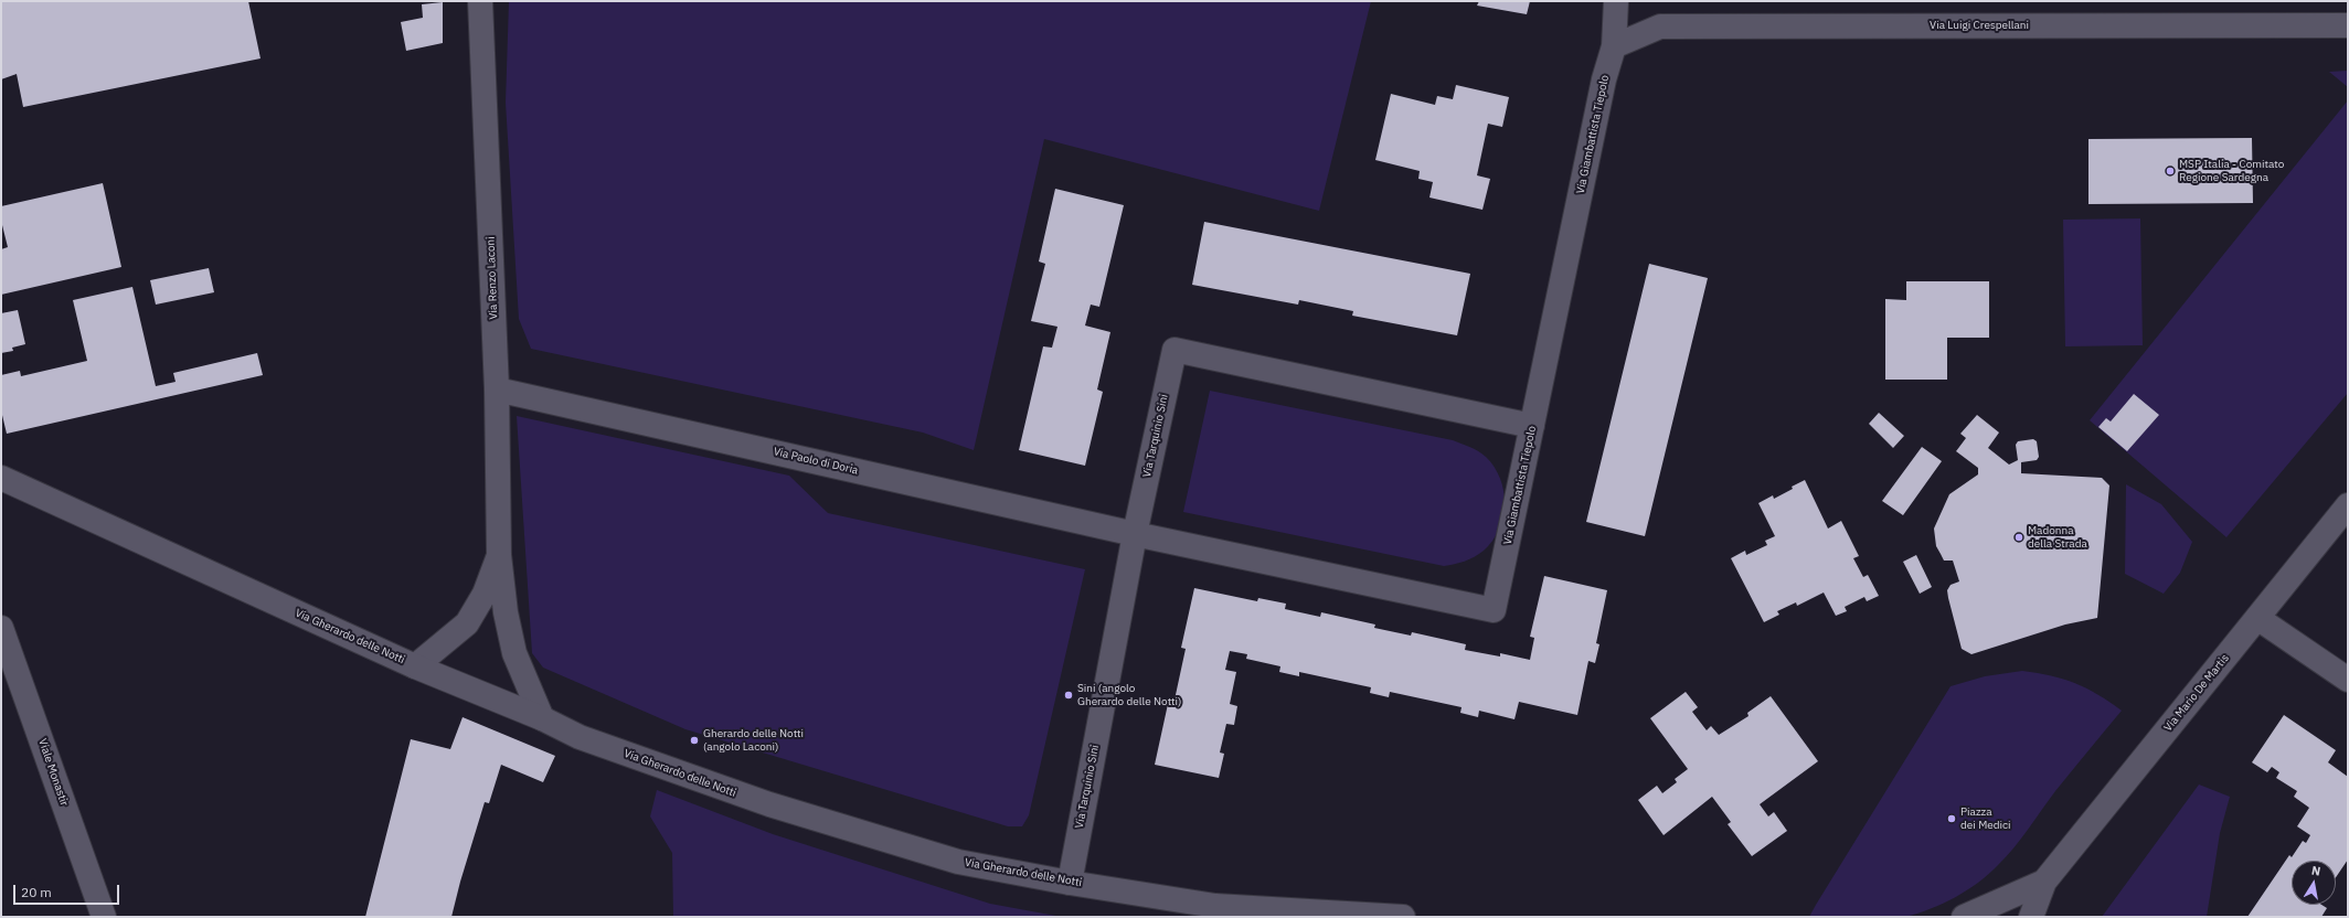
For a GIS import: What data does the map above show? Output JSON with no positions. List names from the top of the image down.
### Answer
{
  "streets": {
    "street": [
      "Via Luigi Crespellani",
      "Via Giambattista Tiepolo",
      "Via Renzo Laconi",
      "Via Tarquinio Sini",
      "Via Paolo di Doria",
      "Via Gherardo delle Notti",
      "Via Mario De Martis",
      "Viale Monastir"
    ]
  },
  "crossings": [
    ["Via Luigi Crespellani", "Via Giambattista Tiepolo"],
    ["Via Giambattista Tiepolo", "Via Tarquinio Sini"],
    ["Via Giambattista Tiepolo", "Via Paolo di Doria"],
    ["Via Renzo Laconi", "Via Paolo di Doria"],
    ["Via Renzo Laconi", "Via Gherardo delle Notti"],
    ["Via Tarquinio Sini", "Via Paolo di Doria"],
    ["Via Tarquinio Sini", "Via Gherardo delle Notti"]
  ],
  "places": [
    "MSP Italia - Comitato Regione Sardegna",
    "Madonna della Strada",
    "Sini (angolo Gherardo delle Notti)",
    "Gherardo delle Notti (angolo Laconi)",
    "Piazza dei Medici"
  ],
  "scale_bar": "20 m",
  "north": "top"
}
